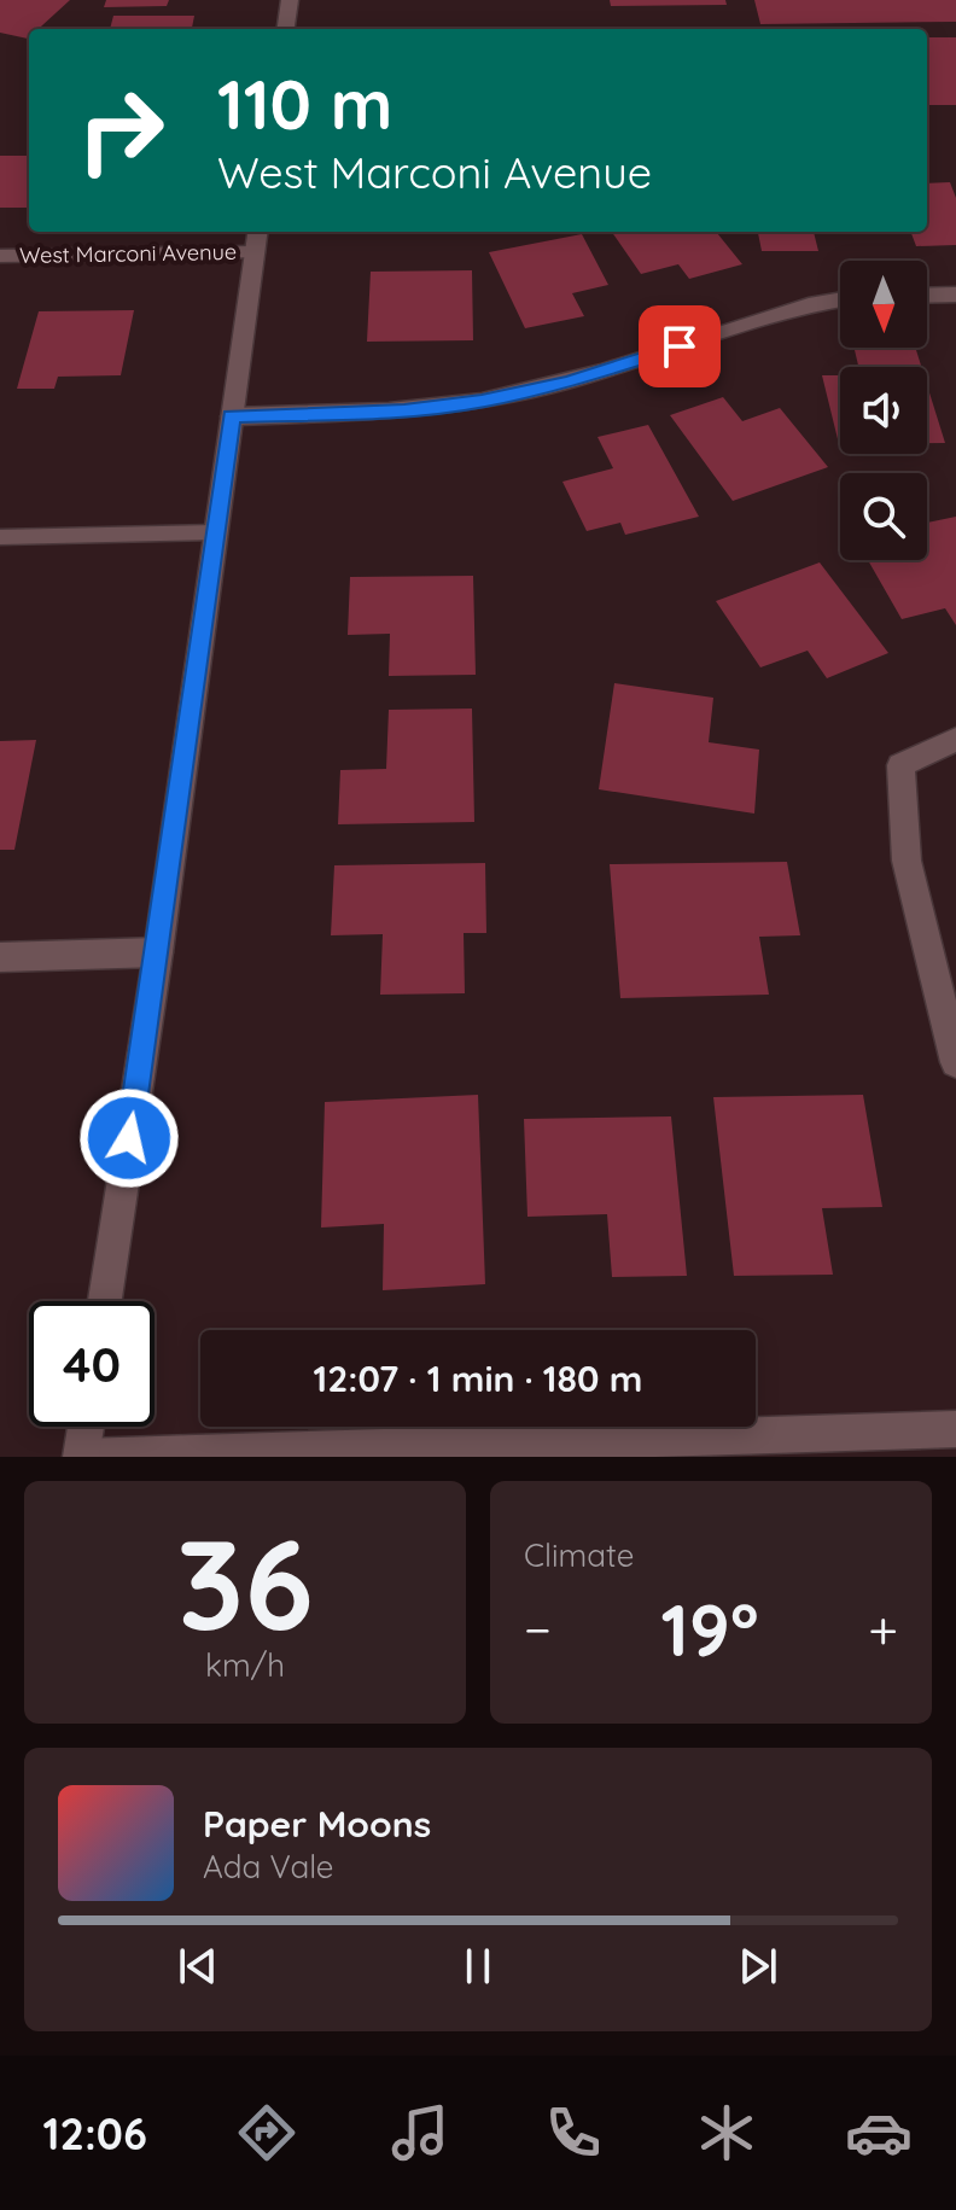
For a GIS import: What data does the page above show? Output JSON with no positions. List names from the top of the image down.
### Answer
{
  "streets": {
    "street": ["West Marconi Avenue"]
  },
  "north": "bottom",
  "page": {
    "turn": ["110 m", "West Marconi Avenue"],
    "limit": "40",
    "trip": "12:07 · 1 min · 180 m",
    "tile": [
      ["36", "km/h"],
      "Climate"
    ],
    "heat": ["−", "19°", "+"],
    "song": ["Paper Moons", "Ada Vale"],
    "tabs": "12:06"
  }
}
